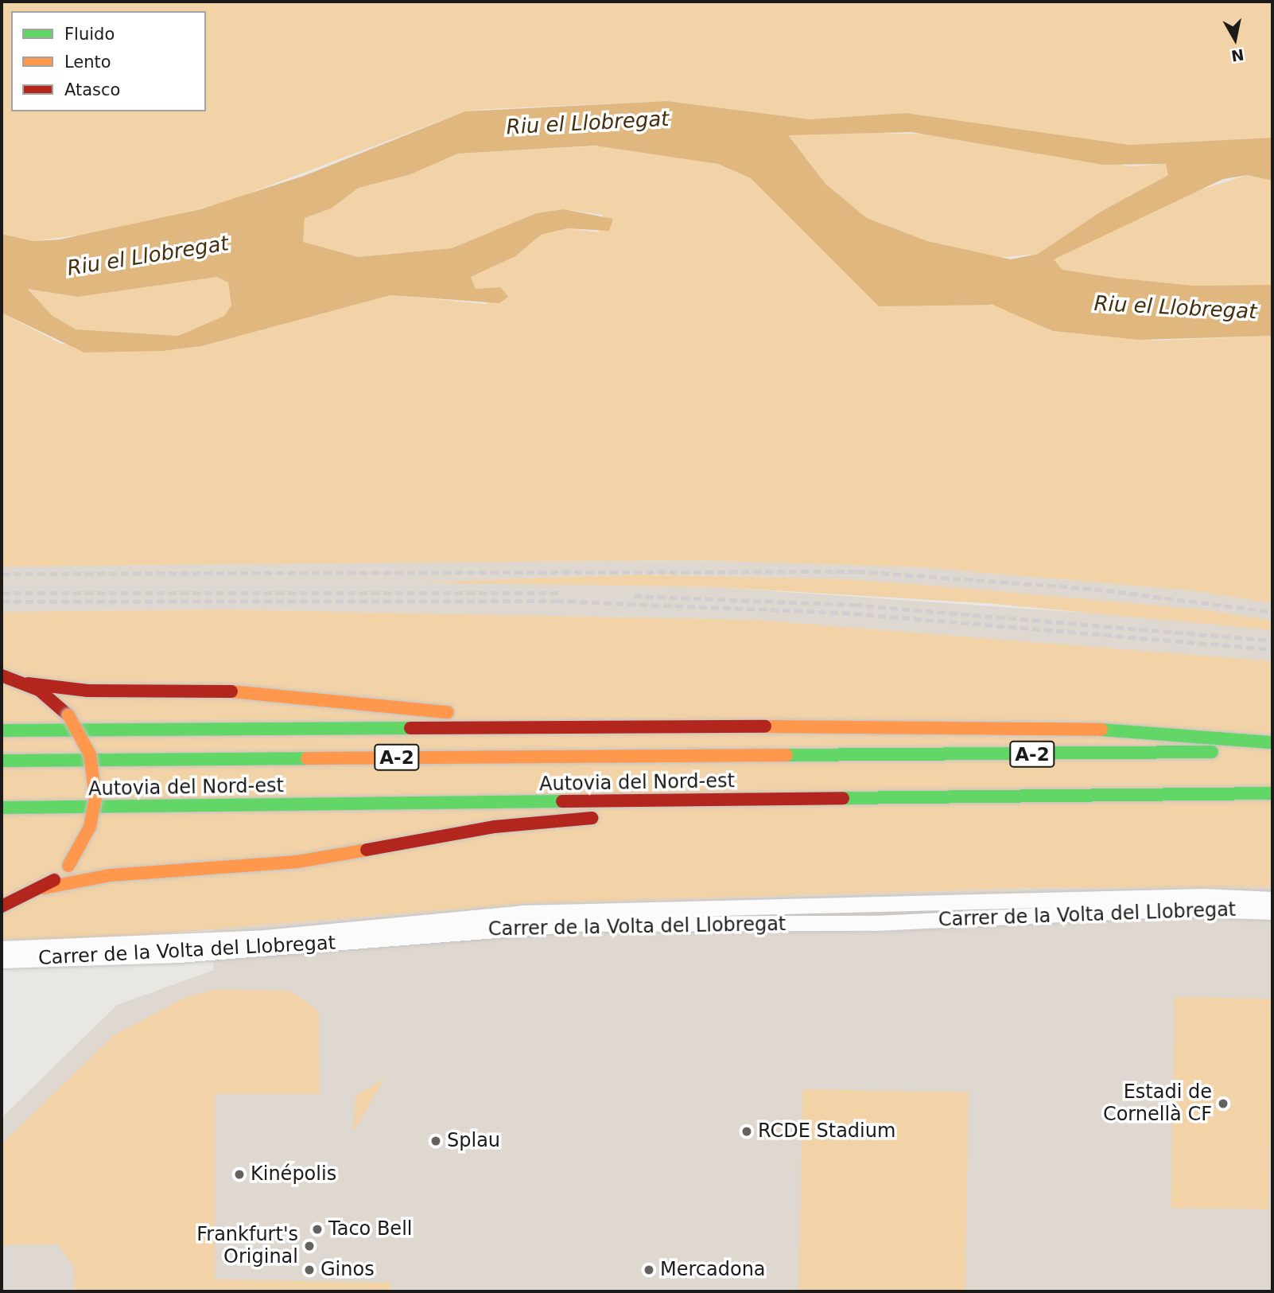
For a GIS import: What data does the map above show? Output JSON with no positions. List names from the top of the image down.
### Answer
{
  "streets": {
    "main road": ["A-2", "Autovia del Nord-est"],
    "street": ["Carrer de la Volta del Llobregat"]
  },
  "water": ["Riu el Llobregat"],
  "places": [
    "Estadi de Cornellà CF",
    "RCDE Stadium",
    "Splau",
    "Kinépolis",
    "Taco Bell",
    "Frankfurt's Original",
    "Ginos",
    "Mercadona"
  ],
  "legend": ["Fluido", "Lento", "Atasco"],
  "north": "bottom"
}
